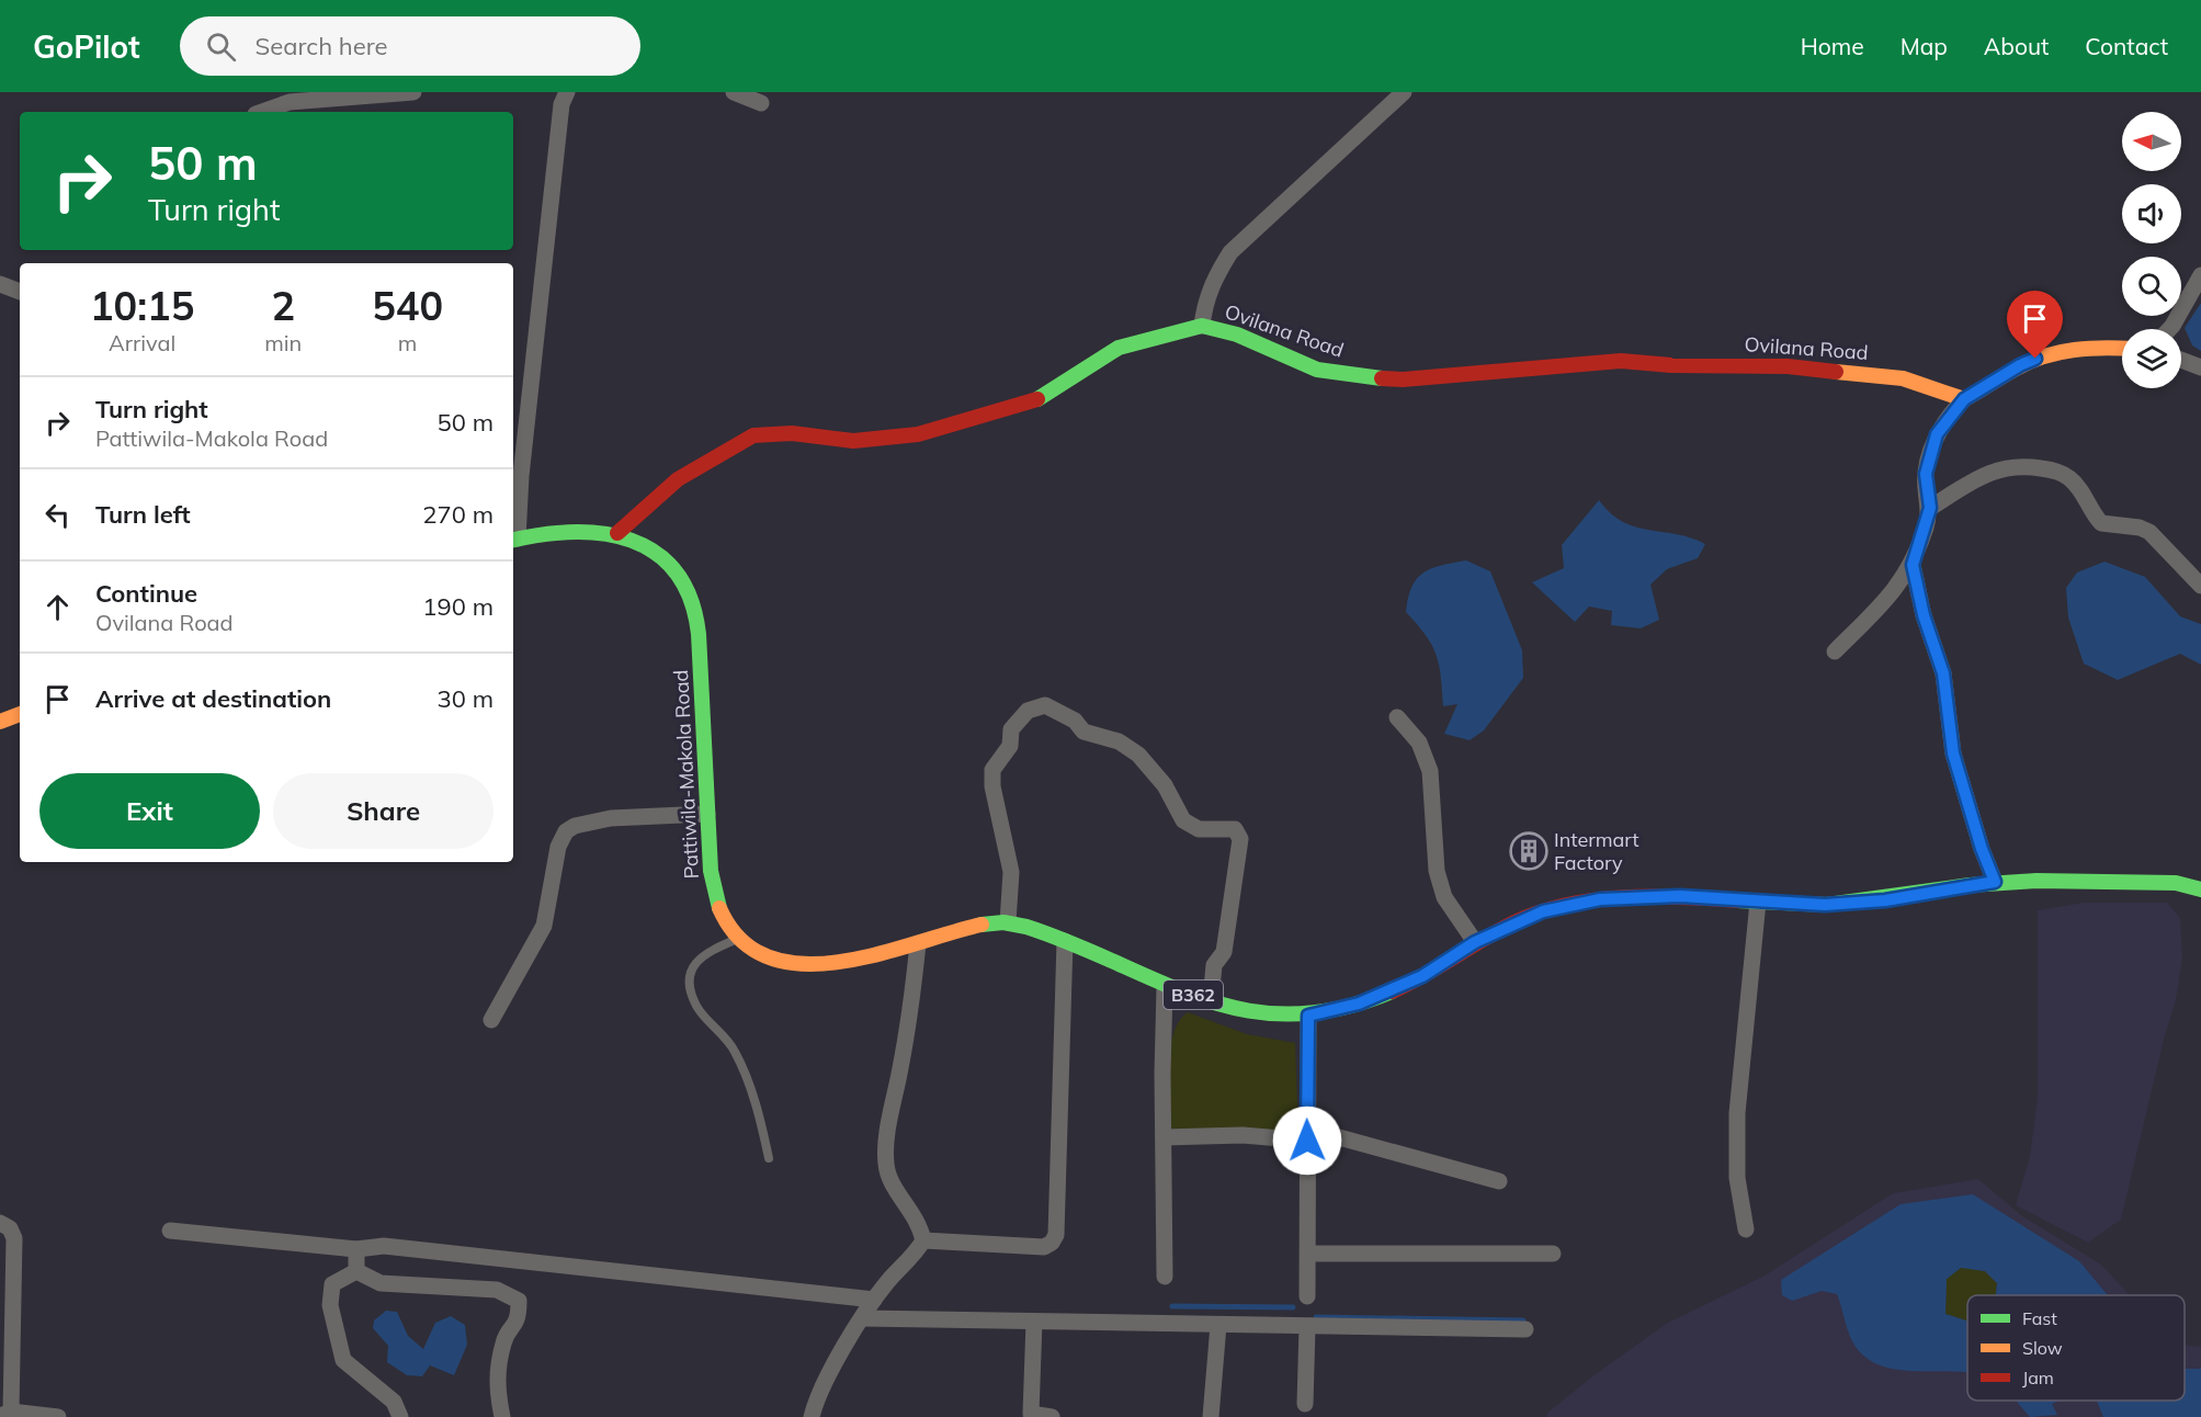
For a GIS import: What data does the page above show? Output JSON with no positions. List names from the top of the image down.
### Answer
{
  "streets": {
    "main road": ["Ovilana Road", "Pattiwila-Makola Road", "B362"]
  },
  "crossings": [
    ["Ovilana Road", "Pattiwila-Makola Road"]
  ],
  "places": {
    "building": ["Intermart Factory"]
  },
  "legend": ["Fast", "Slow", "Jam"],
  "north": "left",
  "page": {
    "header": "GoPilot",
    "search": "Search here",
    "nav": [
      "Home",
      "Map",
      "About",
      "Contact"
    ],
    "turn": ["50 m", "Turn right"],
    "eta": [
      "10:15",
      "Arrival",
      "2",
      "min",
      "540",
      "m"
    ],
    "list": [
      {
        "name": "Turn right",
        "note": "Pattiwila-Makola Road",
        "value": "50 m"
      },
      {
        "name": "Turn left",
        "value": "270 m"
      },
      {
        "name": "Continue",
        "note": "Ovilana Road",
        "value": "190 m"
      },
      {
        "name": "Arrive at destination",
        "value": "30 m"
      }
    ],
    "buttons": ["Exit", "Share"]
  }
}
